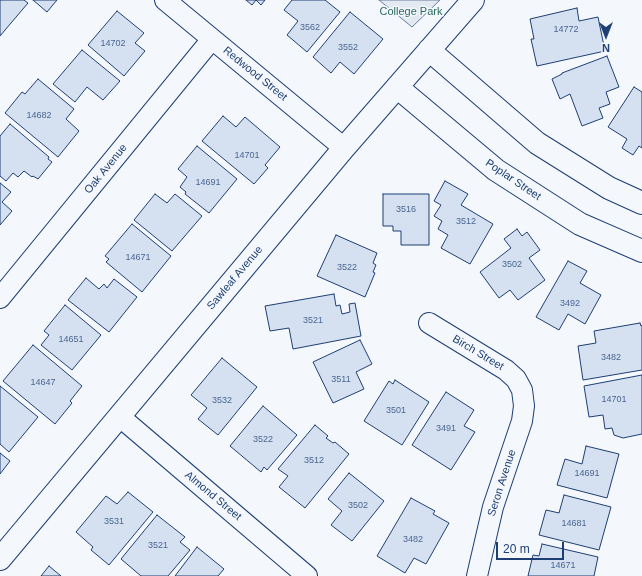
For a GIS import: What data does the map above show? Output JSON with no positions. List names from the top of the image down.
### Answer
{
  "streets": {
    "street": [
      "Redwood Street",
      "Oak Avenue",
      "Poplar Street",
      "Sawleaf Avenue",
      "Birch Street",
      "Seron Avenue",
      "Almond Street"
    ]
  },
  "crossings": [
    ["Redwood Street", "Oak Avenue"],
    ["Redwood Street", "Sawleaf Avenue"],
    ["Poplar Street", "Sawleaf Avenue"],
    ["Sawleaf Avenue", "Almond Street"],
    ["Birch Street", "Seron Avenue"]
  ],
  "parks": ["College Park"],
  "house_numbers": [
    "3562",
    "14772",
    "14702",
    "3552",
    "14682",
    "14701",
    "14691",
    "3516",
    "3512",
    "14671",
    "3502",
    "3522",
    "3492",
    "3521",
    "14651",
    "3482",
    "3511",
    "14647",
    "14701",
    "3532",
    "3501",
    "3491",
    "3522",
    "3512",
    "14691",
    "3502",
    "3531",
    "14681",
    "3482",
    "3521",
    "14671"
  ],
  "scale_bar": "20 m",
  "north": "bottom"
}
